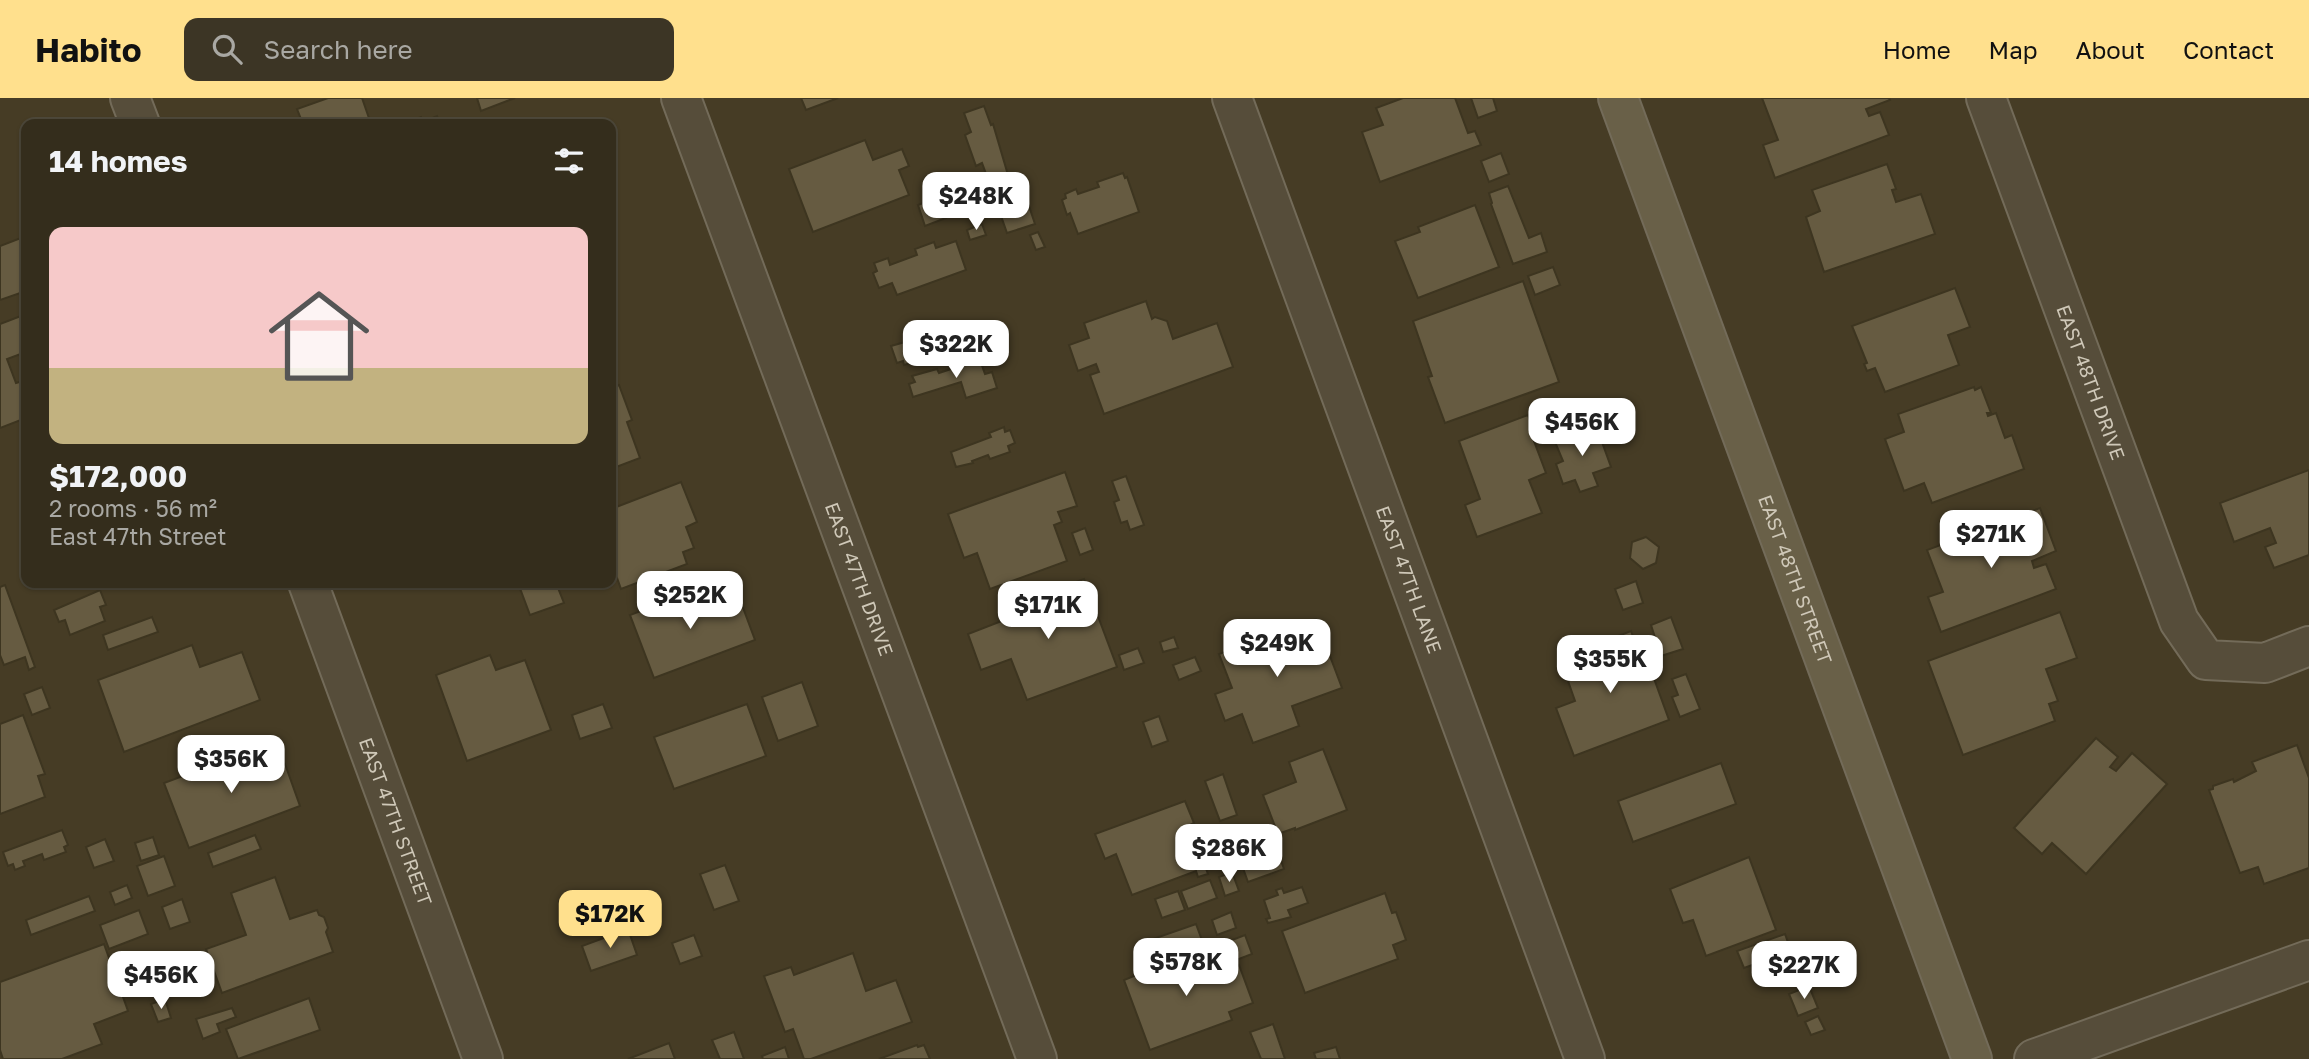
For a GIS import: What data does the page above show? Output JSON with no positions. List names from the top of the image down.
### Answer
{
  "streets": {
    "street": [
      "EAST 48TH DRIVE",
      "EAST 47TH DRIVE",
      "EAST 47TH LANE",
      "EAST 48TH STREET",
      "EAST 47TH STREET"
    ]
  },
  "page": {
    "header": "Habito",
    "search": "Search here",
    "nav": [
      "Home",
      "Map",
      "About",
      "Contact"
    ],
    "heading": "14 homes",
    "price": [
      "$248K",
      "$322K",
      "$456K",
      "$271K",
      "$252K",
      "$171K",
      "$249K",
      "$355K",
      "$356K",
      "$286K",
      "$172K",
      "$578K",
      "$227K",
      "$456K"
    ],
    "list": [
      {
        "name": "$172,000",
        "note": "2 rooms · 56 m² · East 47th Street"
      }
    ]
  }
}
